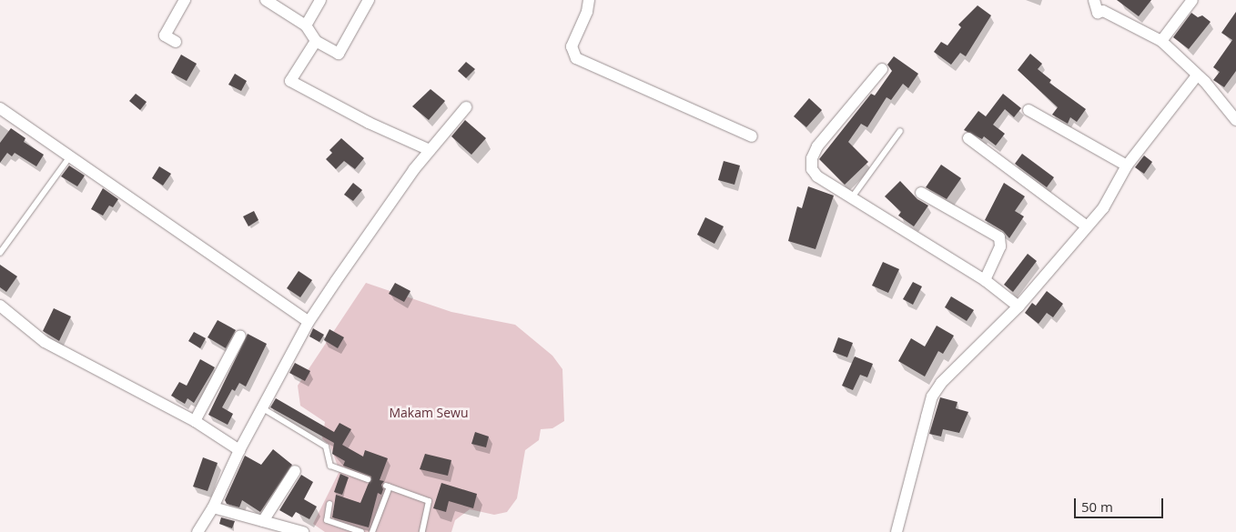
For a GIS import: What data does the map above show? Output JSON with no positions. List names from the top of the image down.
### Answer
{
  "parks": ["Makam Sewu"],
  "scale_bar": "50 m"
}
